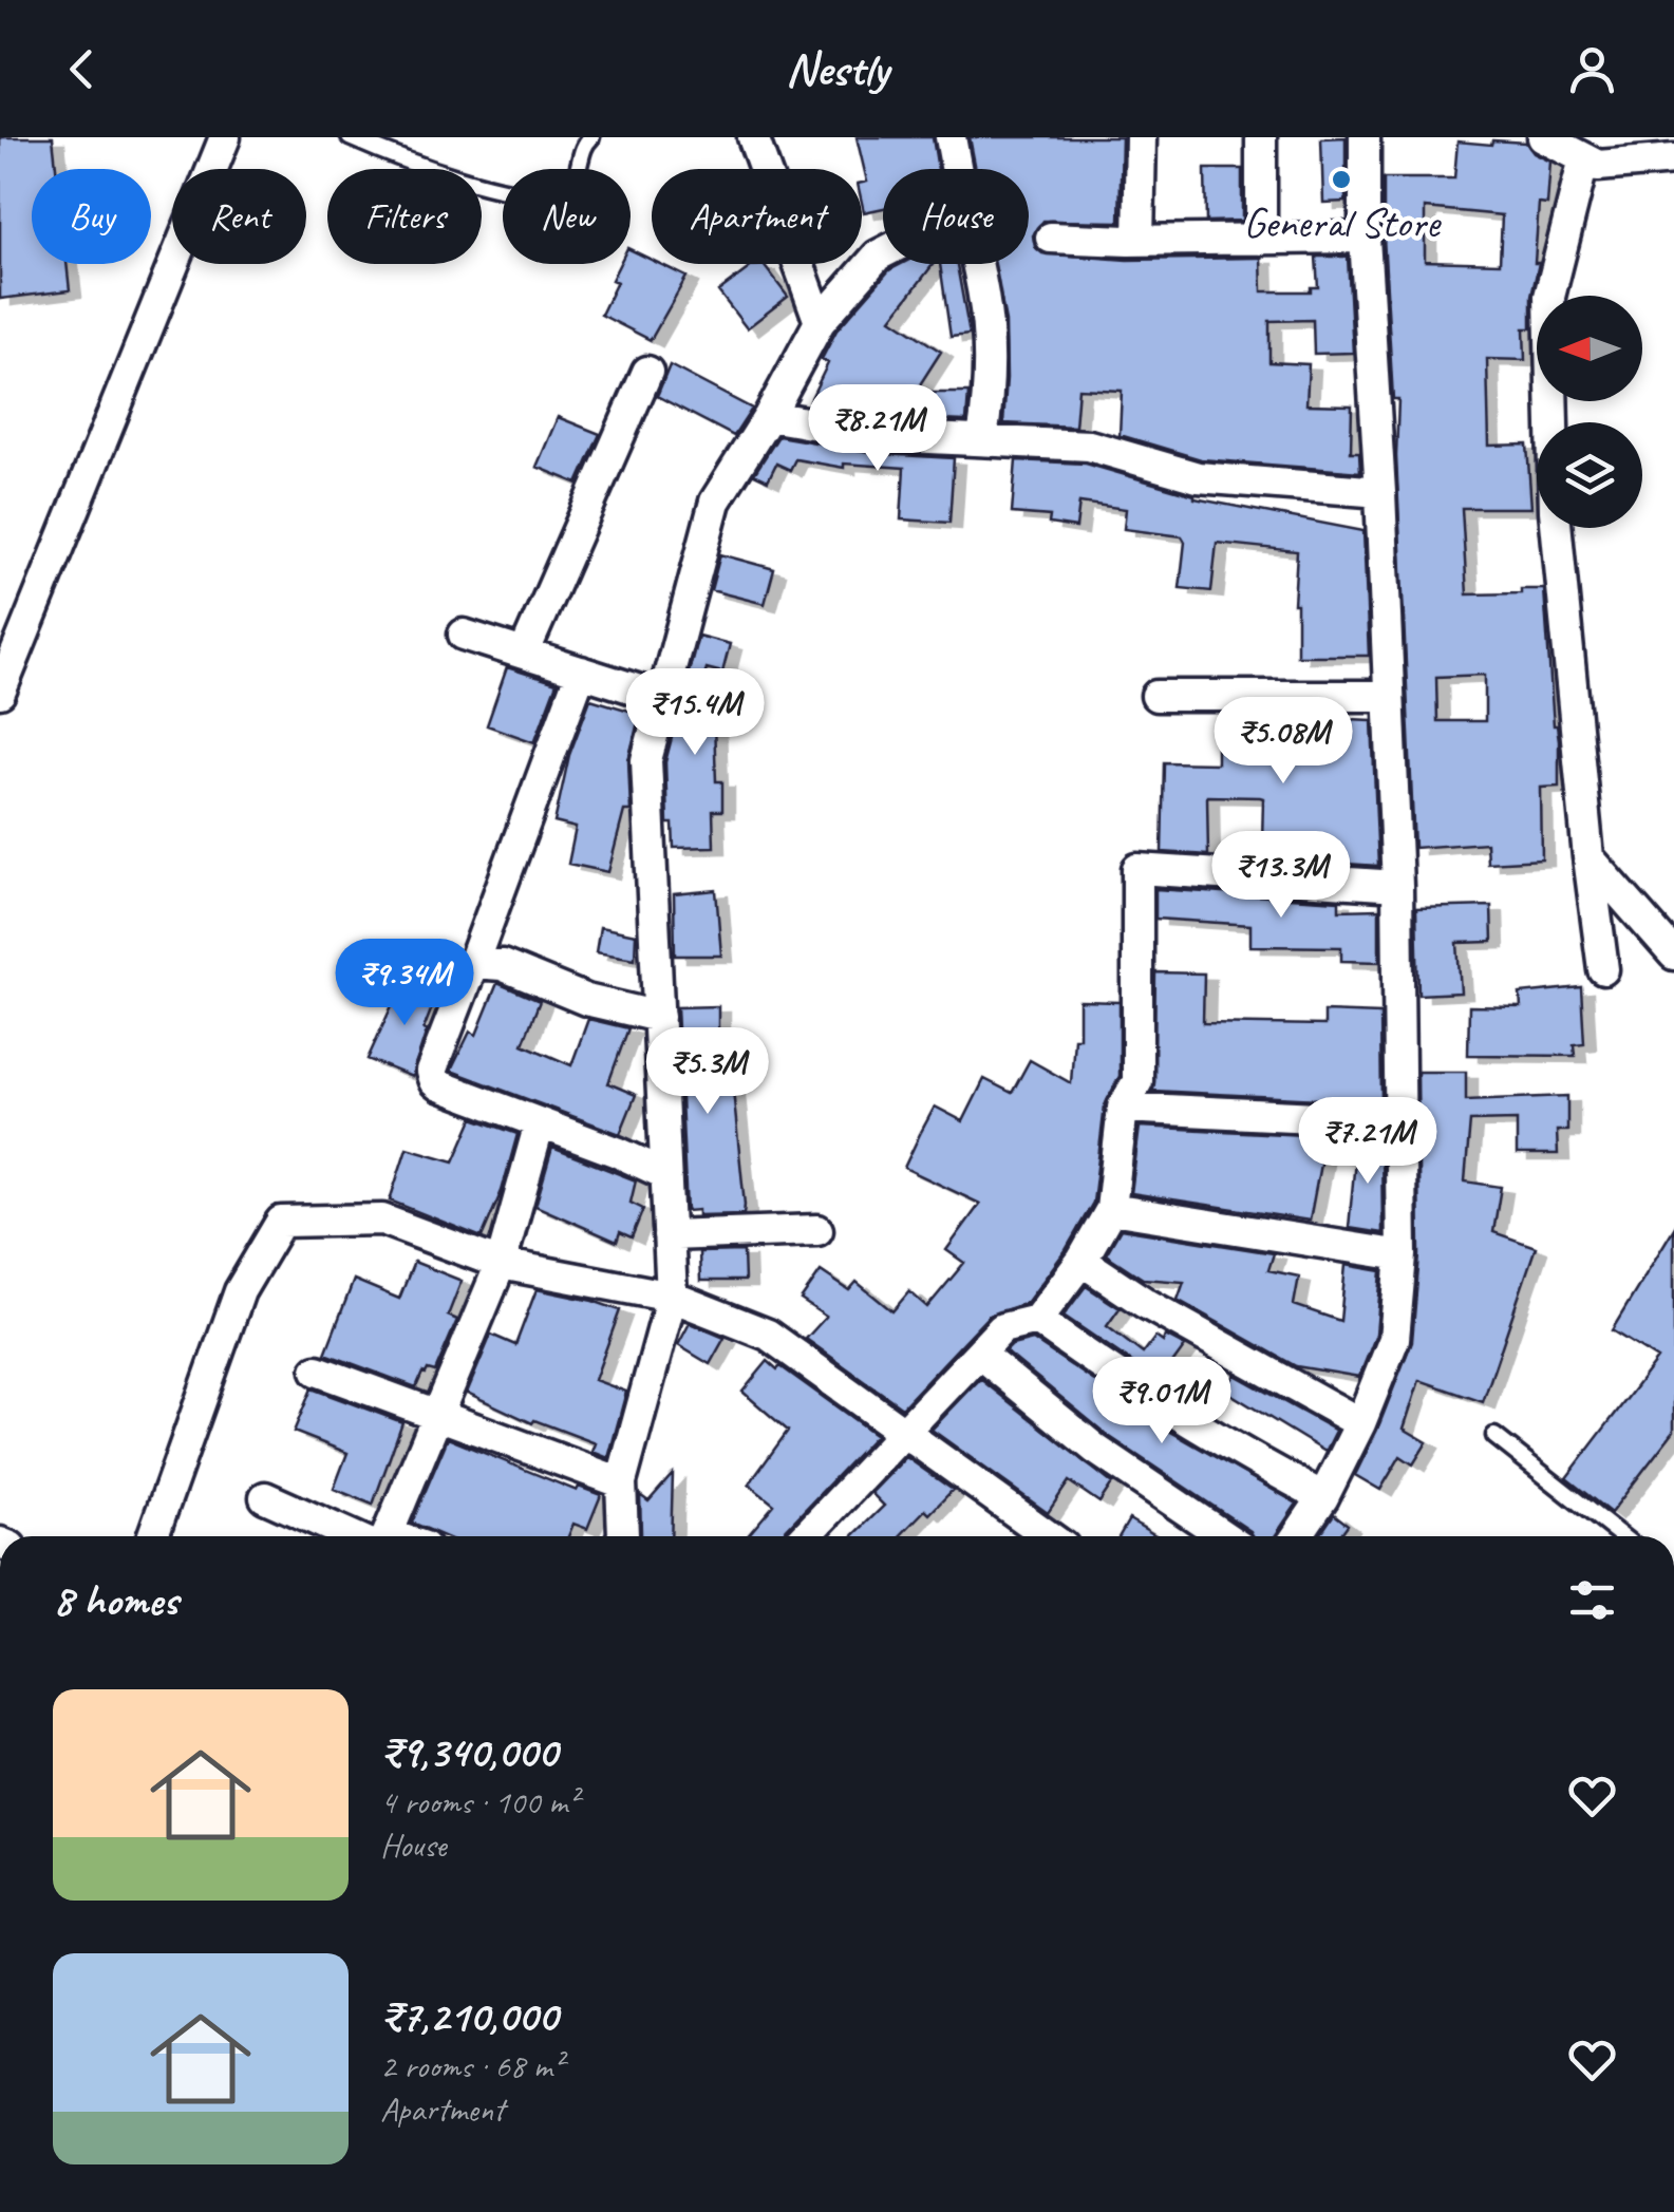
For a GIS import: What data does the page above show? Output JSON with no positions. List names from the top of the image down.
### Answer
{
  "places": ["General Store"],
  "north": "left",
  "page": {
    "header": "Nestly",
    "chip": [
      "Buy",
      "Rent",
      "Filters",
      "New",
      "Apartment",
      "House"
    ],
    "price": [
      "₹8.21M",
      "₹15.4M",
      "₹5.08M",
      "₹13.3M",
      "₹9.34M",
      "₹5.3M",
      "₹7.21M",
      "₹9.01M"
    ],
    "heading": "8 homes",
    "list": [
      {
        "name": "₹9,340,000",
        "note": "4 rooms · 100 m² · House"
      },
      {
        "name": "₹7,210,000",
        "note": "2 rooms · 68 m² · Apartment"
      }
    ]
  }
}
